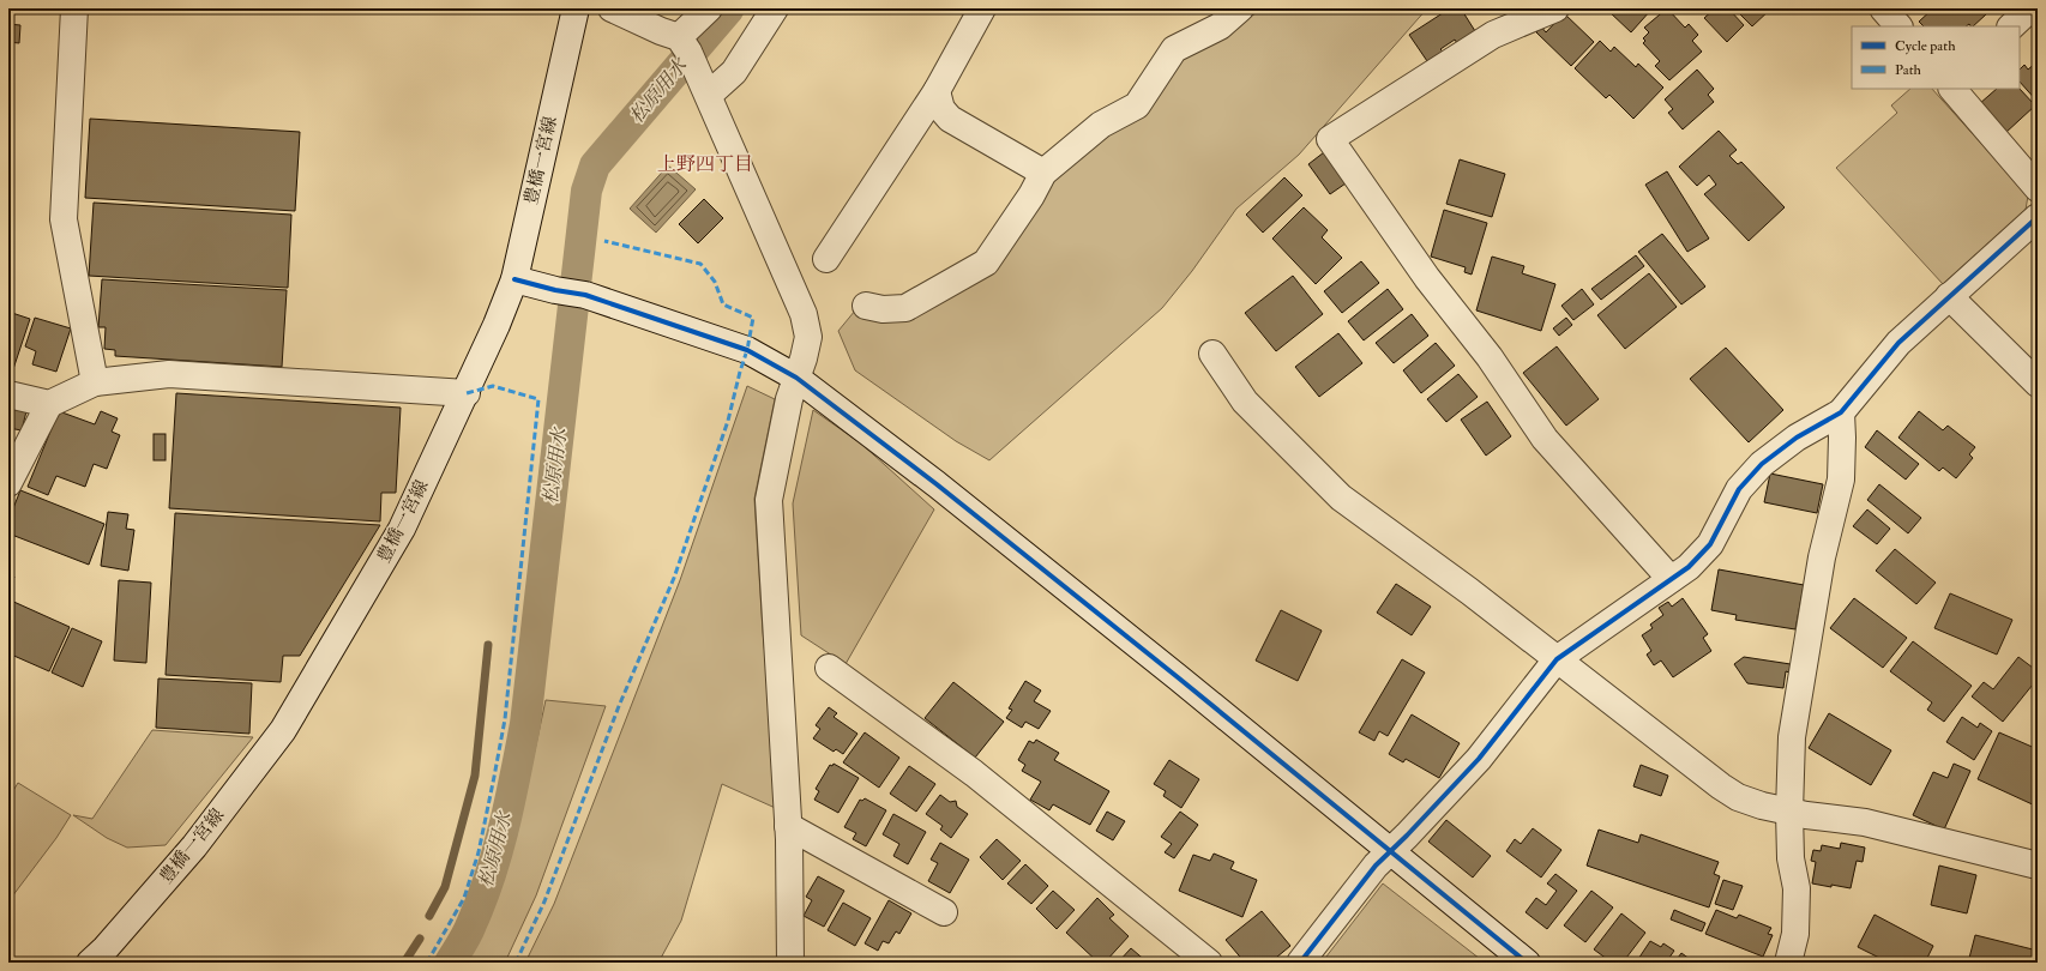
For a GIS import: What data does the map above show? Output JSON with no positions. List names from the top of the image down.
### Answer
{
  "streets": {
    "street": ["豊橋一宮線"]
  },
  "districts": ["上野四丁目"],
  "water": ["松原用水"],
  "legend": ["Cycle path", "Path"]
}
